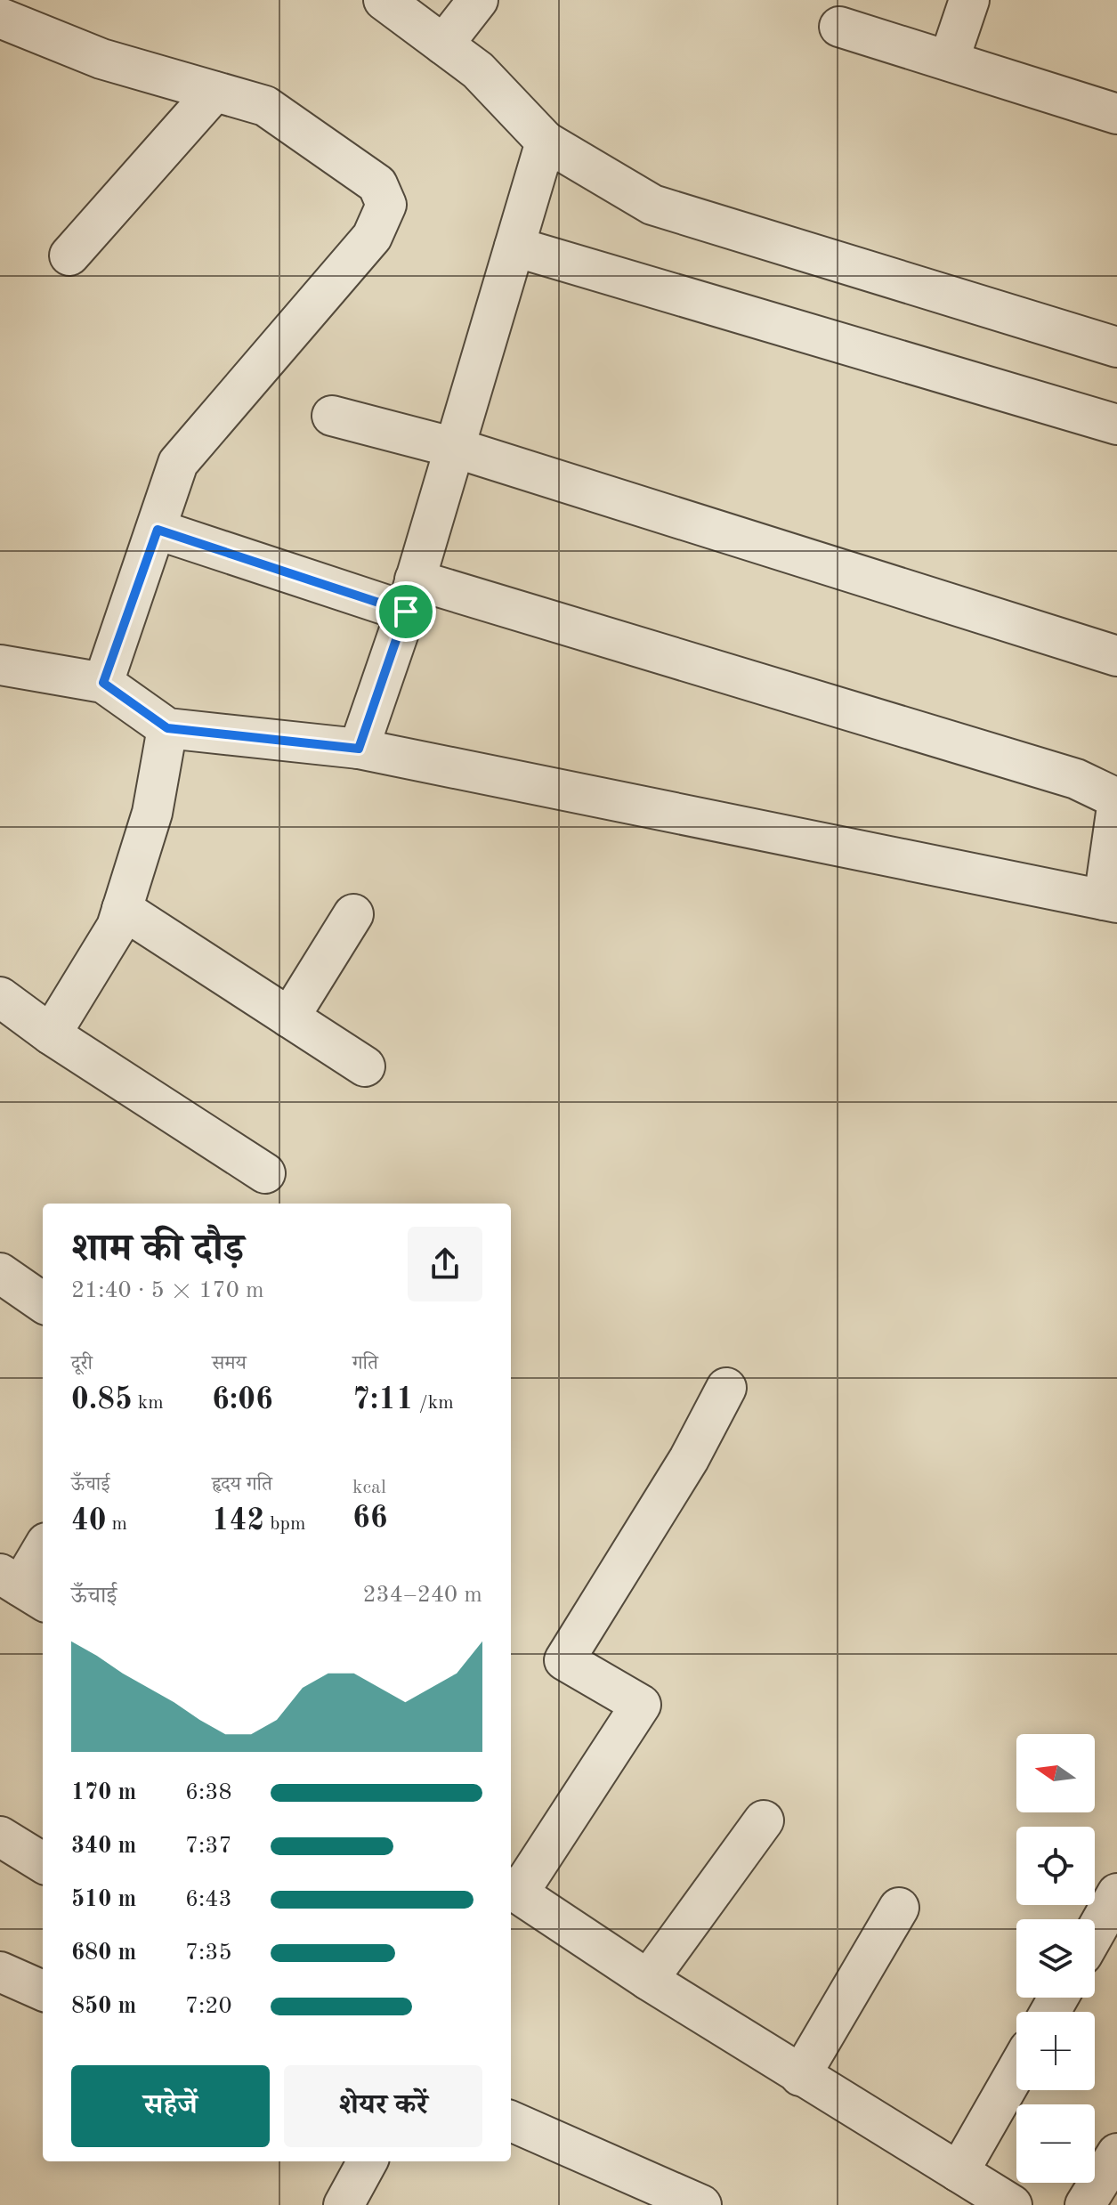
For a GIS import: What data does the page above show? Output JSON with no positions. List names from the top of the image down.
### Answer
{
  "north": "left",
  "page": {
    "heading": ["शाम की दौड़", "21:40 · 5 × 170 m"],
    "stats": [
      ["दूरी", "0.85 km"],
      ["समय", "6:06"],
      ["गति", "7:11 /km"],
      ["ऊँचाई", "40 m"],
      ["हृदय गति", "142 bpm"],
      ["kcal", "66"]
    ],
    "chart": ["ऊँचाई", "234–240 m"],
    "map_buttons": ["+", "−"],
    "list": [
      {
        "name": "170 m",
        "note": "6:38"
      },
      {
        "name": "340 m",
        "note": "7:37"
      },
      {
        "name": "510 m",
        "note": "6:43"
      },
      {
        "name": "680 m",
        "note": "7:35"
      },
      {
        "name": "850 m",
        "note": "7:20"
      }
    ],
    "buttons": ["सहेजें", "शेयर करें"]
  }
}
